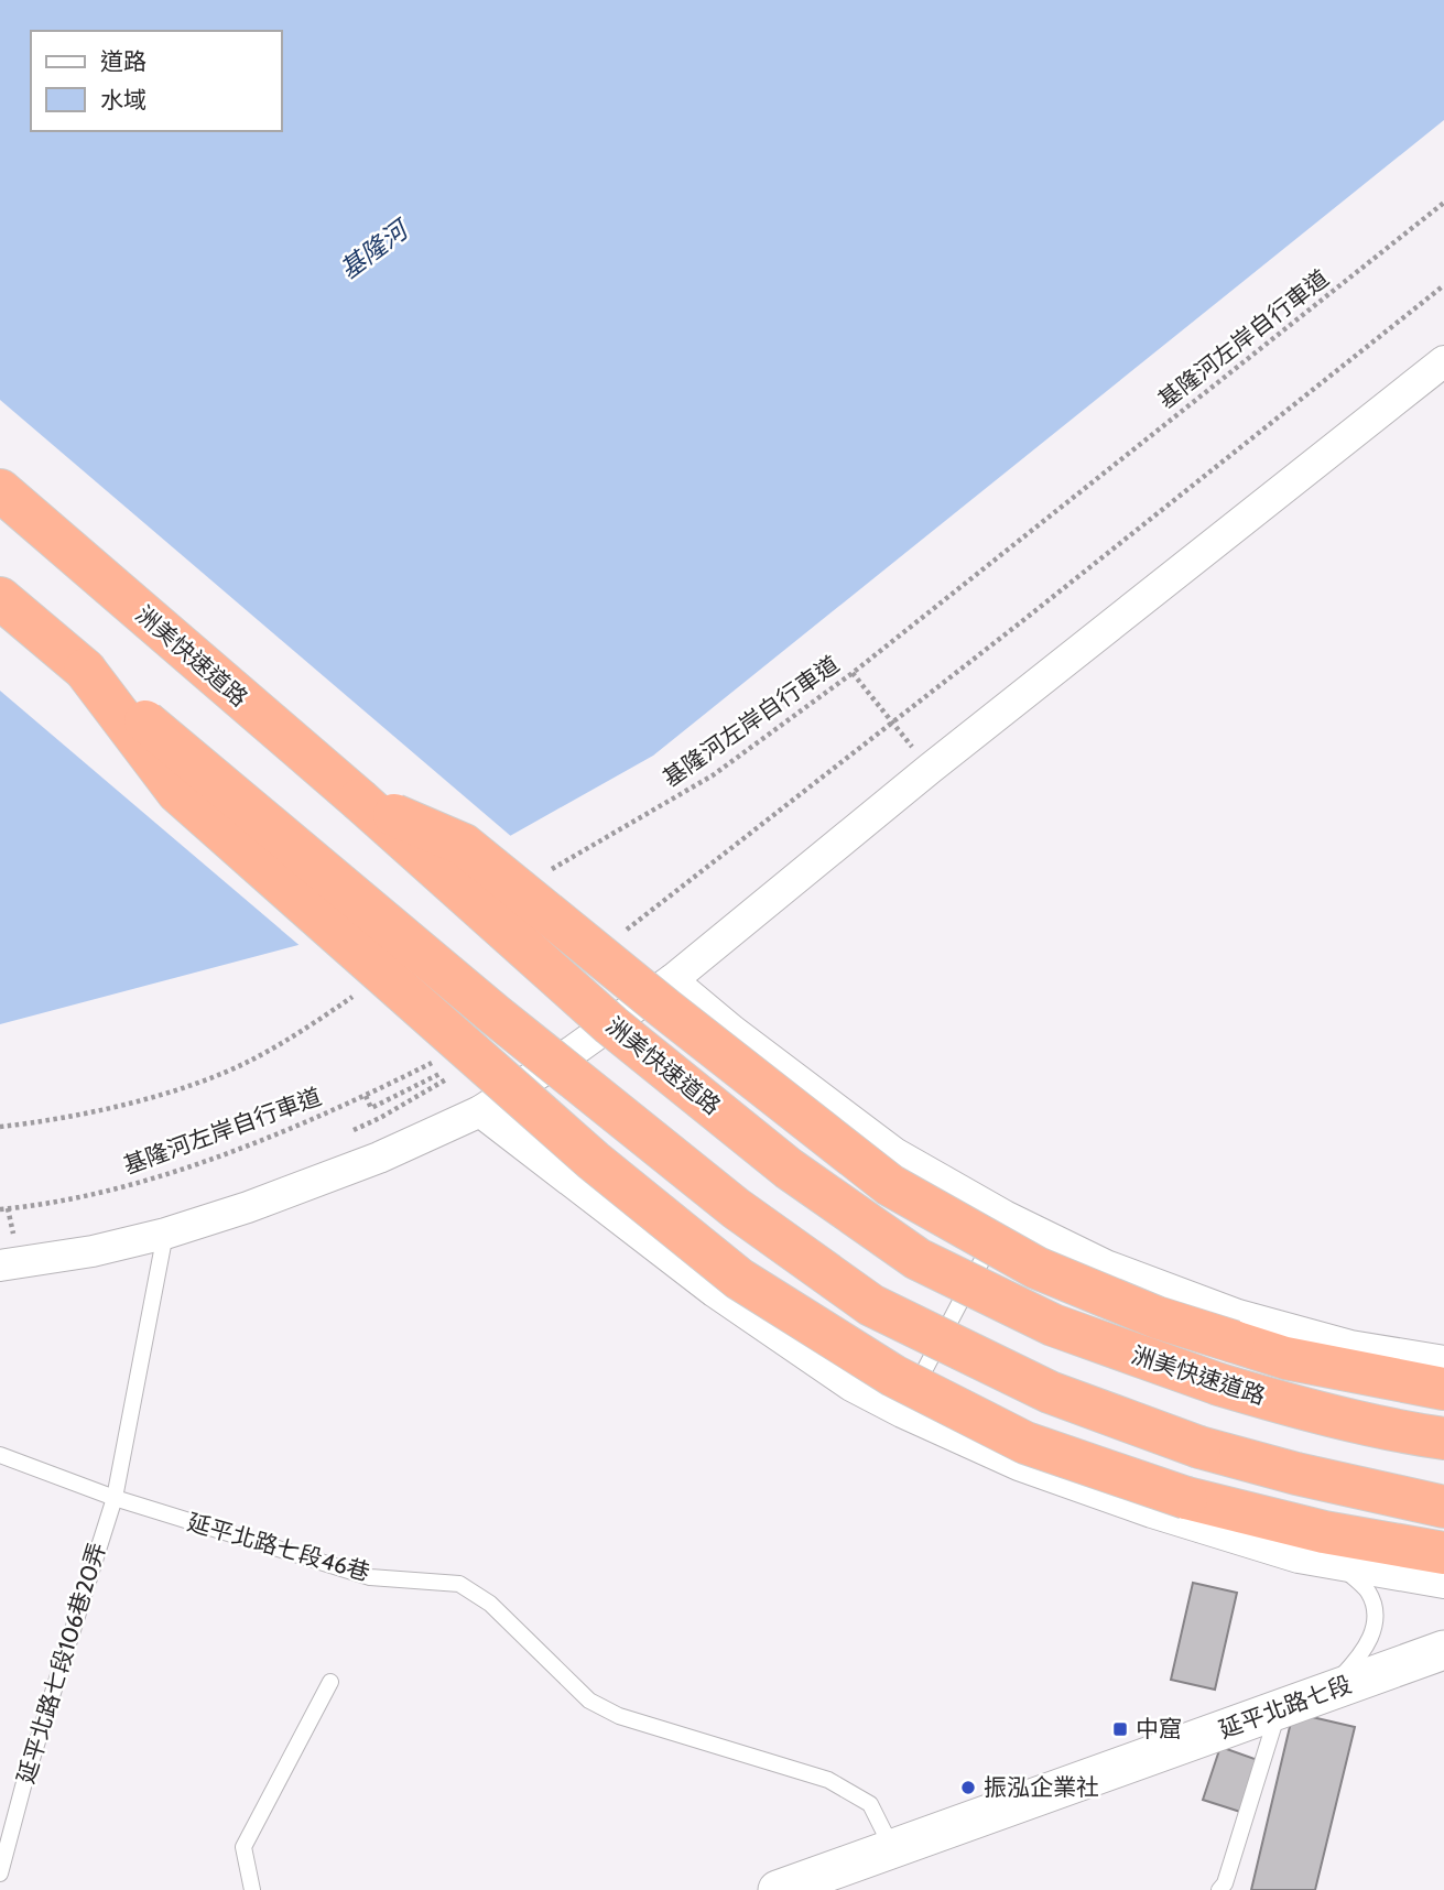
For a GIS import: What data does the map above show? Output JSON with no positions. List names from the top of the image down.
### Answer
{
  "streets": {
    "highway": ["洲美快速道路"],
    "street": ["延平北路七段"],
    "lane": ["延平北路七段46巷", "延平北路七段106巷20弄"],
    "path": ["基隆河左岸自行車道"]
  },
  "crossings": [
    ["延平北路七段46巷", "延平北路七段106巷20弄"],
    ["延平北路七段46巷", "延平北路七段"]
  ],
  "water": ["基隆河"],
  "places": {
    "transit": ["中窟"],
    "other": ["振泓企業社"]
  },
  "legend": ["道路", "水域"]
}
